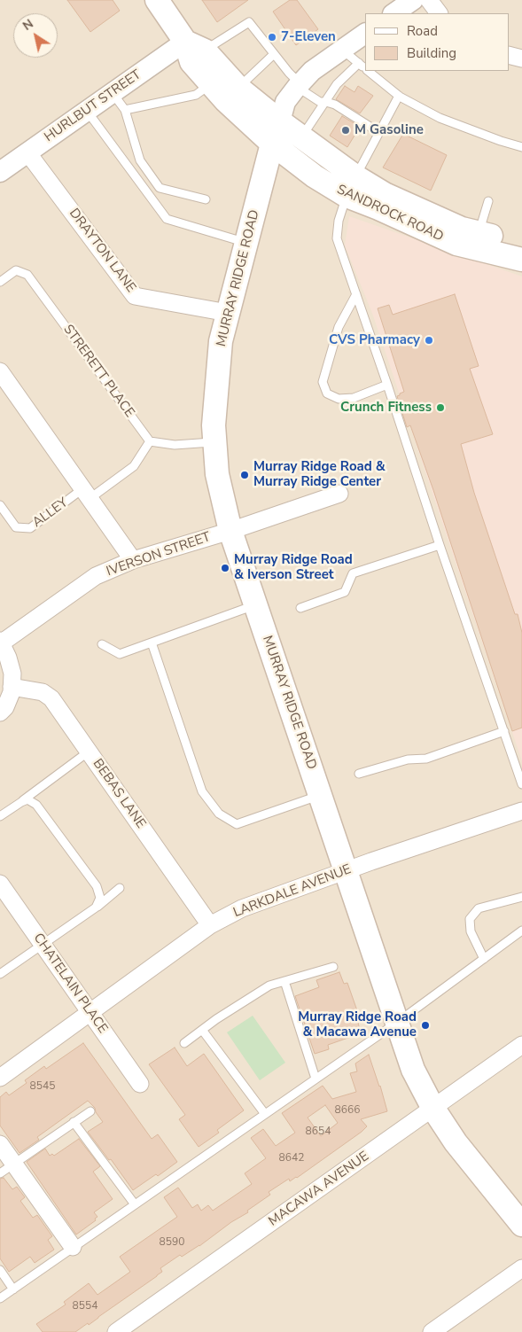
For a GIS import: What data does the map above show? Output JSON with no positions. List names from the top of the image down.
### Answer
{
  "streets": {
    "main road": ["SANDROCK ROAD", "MURRAY RIDGE ROAD"],
    "street": [
      "HURLBUT STREET",
      "DRAYTON LANE",
      "IVERSON STREET",
      "BEBAS LANE",
      "LARKDALE AVENUE",
      "CHATELAIN PLACE",
      "MACAWA AVENUE"
    ],
    "lane": ["STRERETT PLACE", "ALLEY"]
  },
  "crossings": [
    ["HURLBUT STREET", "SANDROCK ROAD"],
    ["HURLBUT STREET", "DRAYTON LANE"],
    ["SANDROCK ROAD", "MURRAY RIDGE ROAD"],
    ["DRAYTON LANE", "MURRAY RIDGE ROAD"],
    ["MURRAY RIDGE ROAD", "IVERSON STREET"],
    ["MURRAY RIDGE ROAD", "LARKDALE AVENUE"],
    ["MURRAY RIDGE ROAD", "MACAWA AVENUE"],
    ["IVERSON STREET", "BEBAS LANE"],
    ["BEBAS LANE", "LARKDALE AVENUE"],
    ["LARKDALE AVENUE", "CHATELAIN PLACE"]
  ],
  "places": [
    "7-Eleven",
    "M Gasoline",
    "CVS Pharmacy",
    "Crunch Fitness",
    "Murray Ridge Road & Murray Ridge Center",
    "Murray Ridge Road & Iverson Street",
    "Murray Ridge Road & Macawa Avenue"
  ],
  "house_numbers": [
    "8545",
    "8666",
    "8654",
    "8642",
    "8590",
    "8554"
  ],
  "legend": ["Road", "Building"],
  "north": "top left"
}
